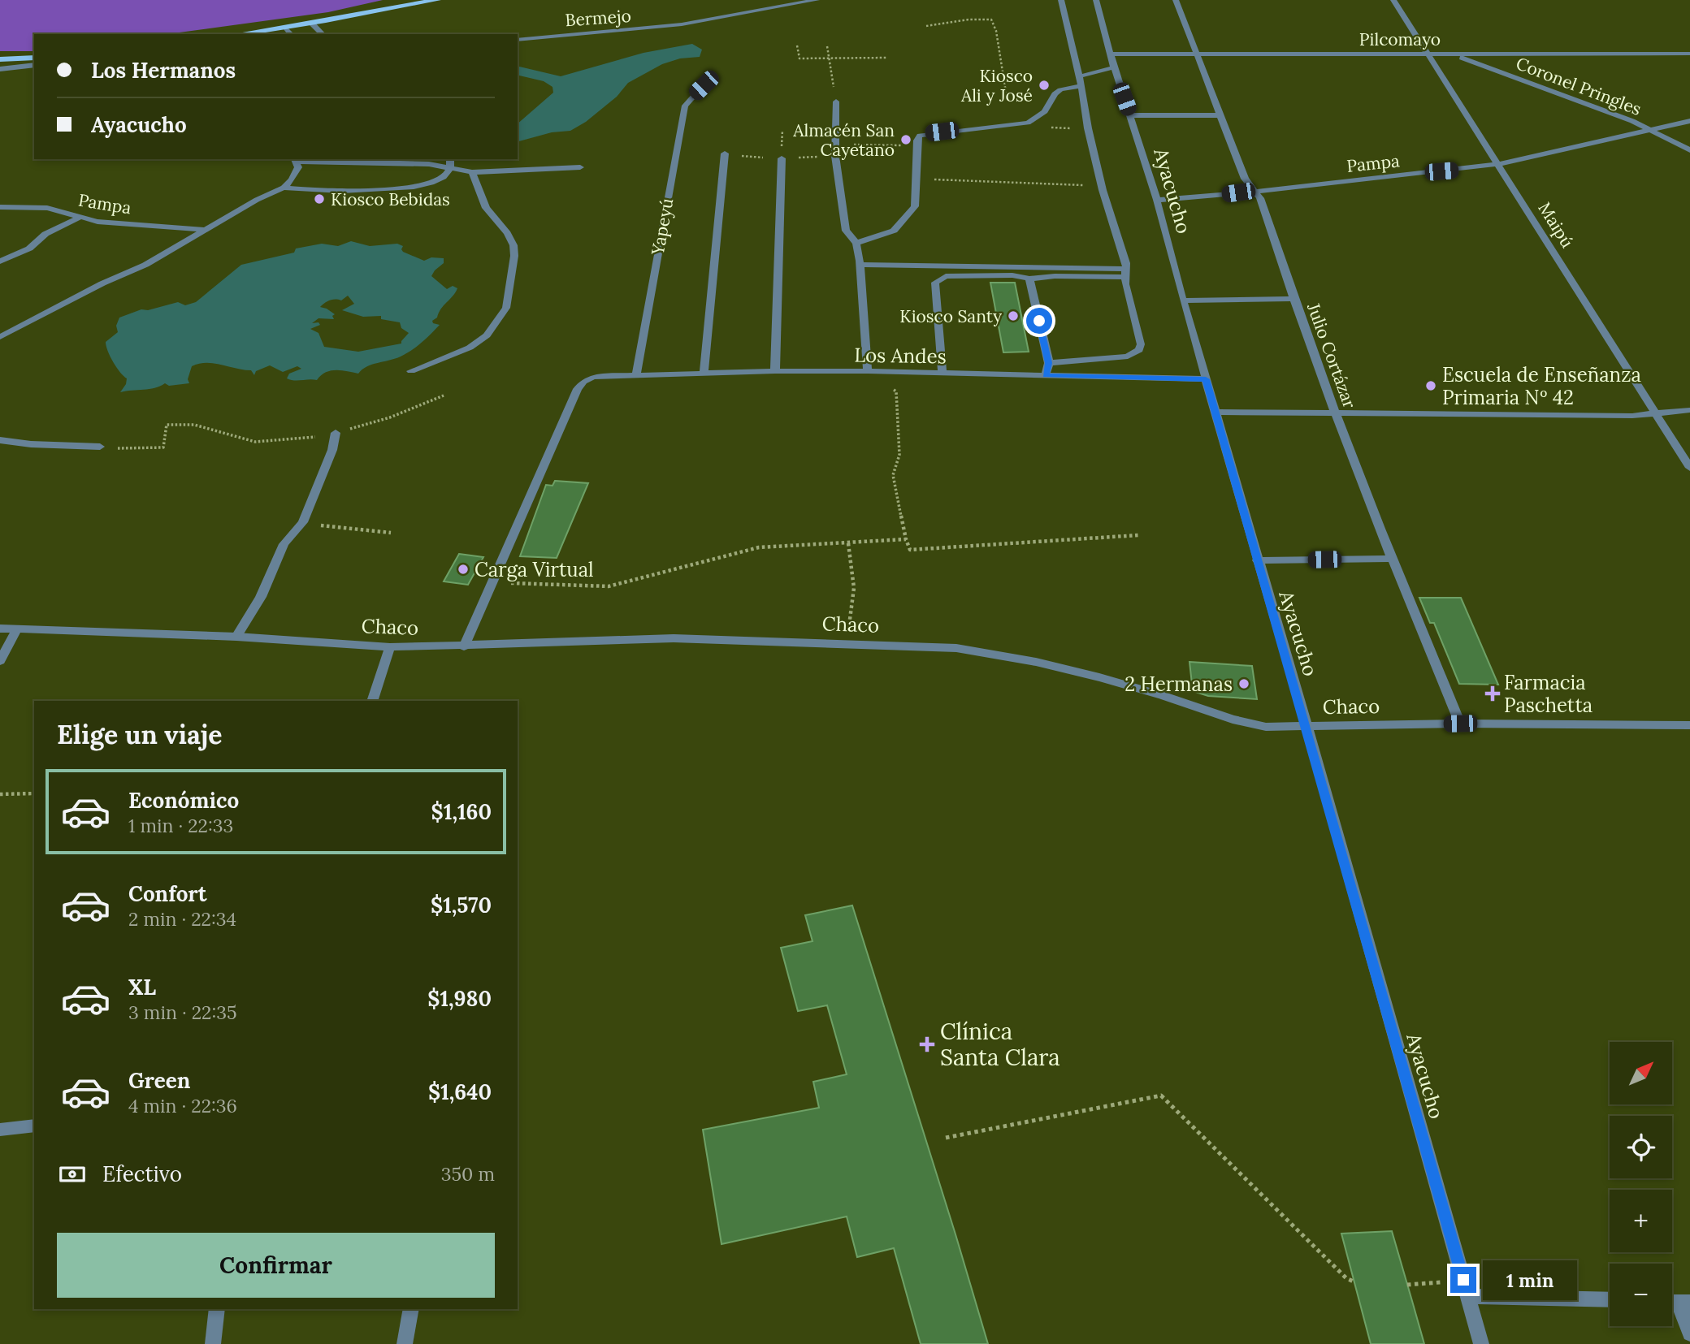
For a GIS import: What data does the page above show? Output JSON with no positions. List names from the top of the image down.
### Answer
{
  "streets": {
    "street": [
      "Bermejo",
      "Pilcomayo",
      "Coronel Pringles",
      "Pampa",
      "Ayacucho",
      "Maipú",
      "Yapeyú",
      "Los Andes",
      "Julio Cortázar",
      "Chaco"
    ]
  },
  "crossings": [
    ["Pilcomayo", "Coronel Pringles"],
    ["Pilcomayo", "Ayacucho"],
    ["Pilcomayo", "Maipú"],
    ["Pilcomayo", "Julio Cortázar"],
    ["Coronel Pringles", "Pampa"],
    ["Pampa", "Ayacucho"],
    ["Pampa", "Maipú"],
    ["Pampa", "Julio Cortázar"],
    ["Ayacucho", "Los Andes"],
    ["Ayacucho", "Chaco"],
    ["Yapeyú", "Los Andes"],
    ["Julio Cortázar", "Chaco"]
  ],
  "places": {
    "other": [
      "Kiosco Ali y José",
      "Almacén San Cayetano",
      "Kiosco Bebidas",
      "Kiosco Santy",
      "Escuela de Enseñanza Primaria Nº 42",
      "Carga Virtual",
      "2 Hermanas"
    ],
    "health": ["Farmacia Paschetta", "Clínica Santa Clara"]
  },
  "north": "top right",
  "page": {
    "banner": ["Los Hermanos", "Ayacucho"],
    "heading": "Elige un viaje",
    "list": [
      {
        "name": "Económico",
        "note": "1 min · 22:33",
        "value": "$1,160"
      },
      {
        "name": "Confort",
        "note": "2 min · 22:34",
        "value": "$1,570"
      },
      {
        "name": "XL",
        "note": "3 min · 22:35",
        "value": "$1,980"
      },
      {
        "name": "Green",
        "note": "4 min · 22:36",
        "value": "$1,640"
      }
    ],
    "map_buttons": ["+", "−"],
    "pay": ["Efectivo", "350 m"],
    "buttons": "Confirmar",
    "bubble": "1 min"
  }
}
